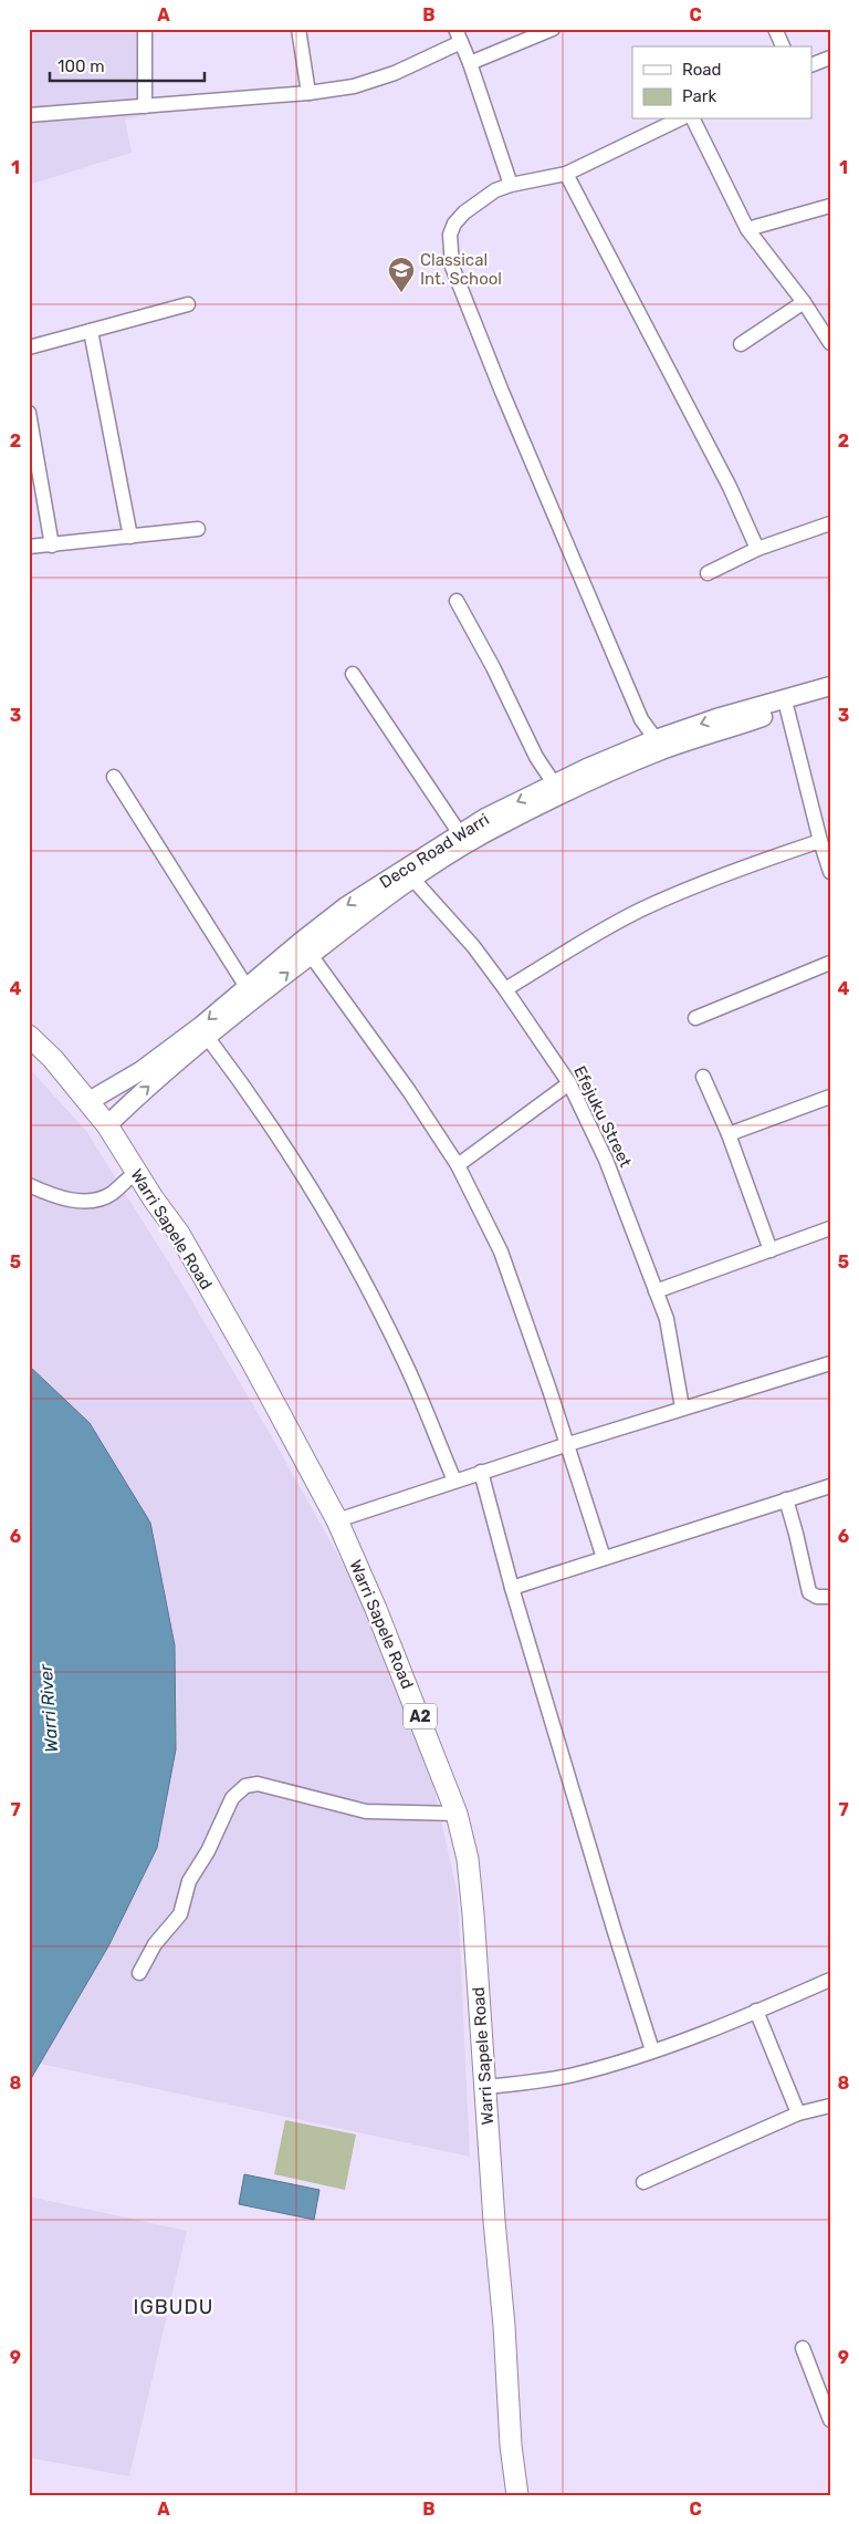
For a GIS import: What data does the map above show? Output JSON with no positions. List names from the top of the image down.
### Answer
{
  "streets": {
    "highway": ["Warri Sapele Road", "A2"],
    "main road": ["Deco Road Warri"],
    "street": ["Efejuku Street"]
  },
  "crossings": [
    ["Deco Road Warri", "Efejuku Street"],
    ["Deco Road Warri", "Warri Sapele Road"]
  ],
  "districts": ["IGBUDU"],
  "water": ["Warri River"],
  "places": {
    "school or university": ["Classical Int. School"]
  },
  "legend": ["Road", "Park"],
  "scale_bar": "100 m",
  "grid": {
    "columns": ["A", "B", "C"],
    "rows": [
      "1",
      "2",
      "3",
      "4",
      "5",
      "6",
      "7",
      "8",
      "9"
    ]
  }
}
